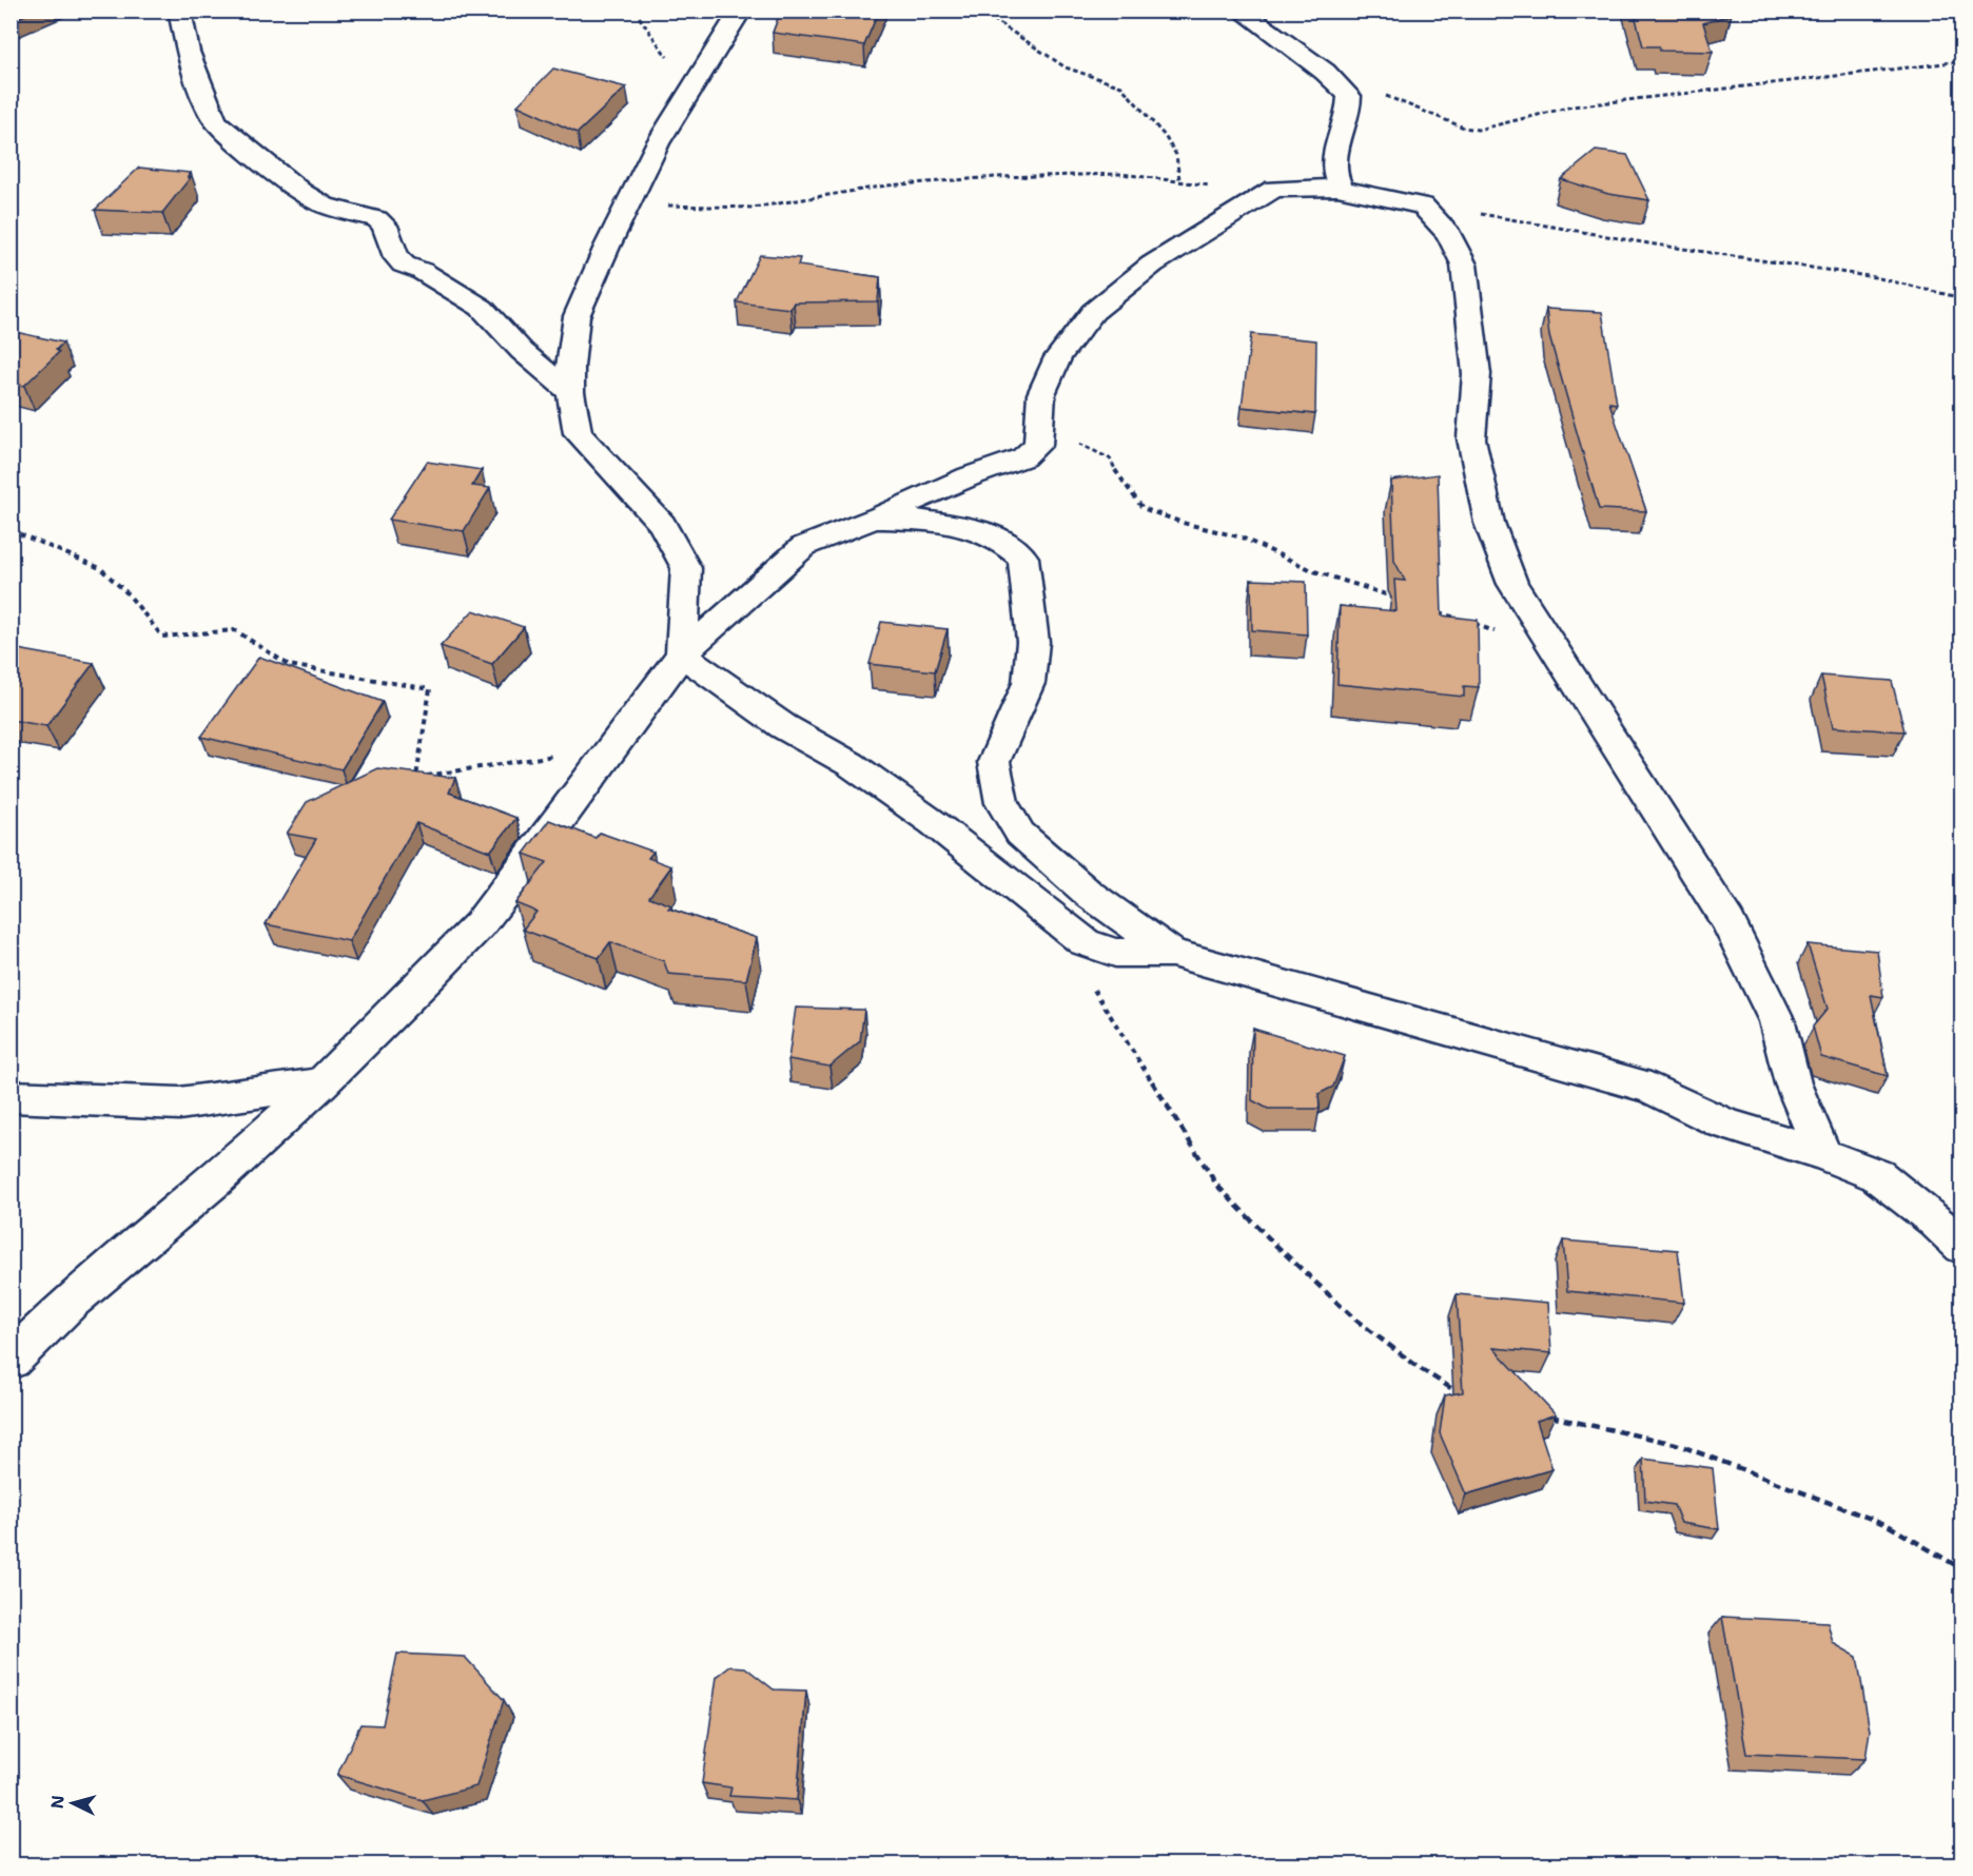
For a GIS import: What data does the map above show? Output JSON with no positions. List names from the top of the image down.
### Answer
{
  "north": "left"
}
